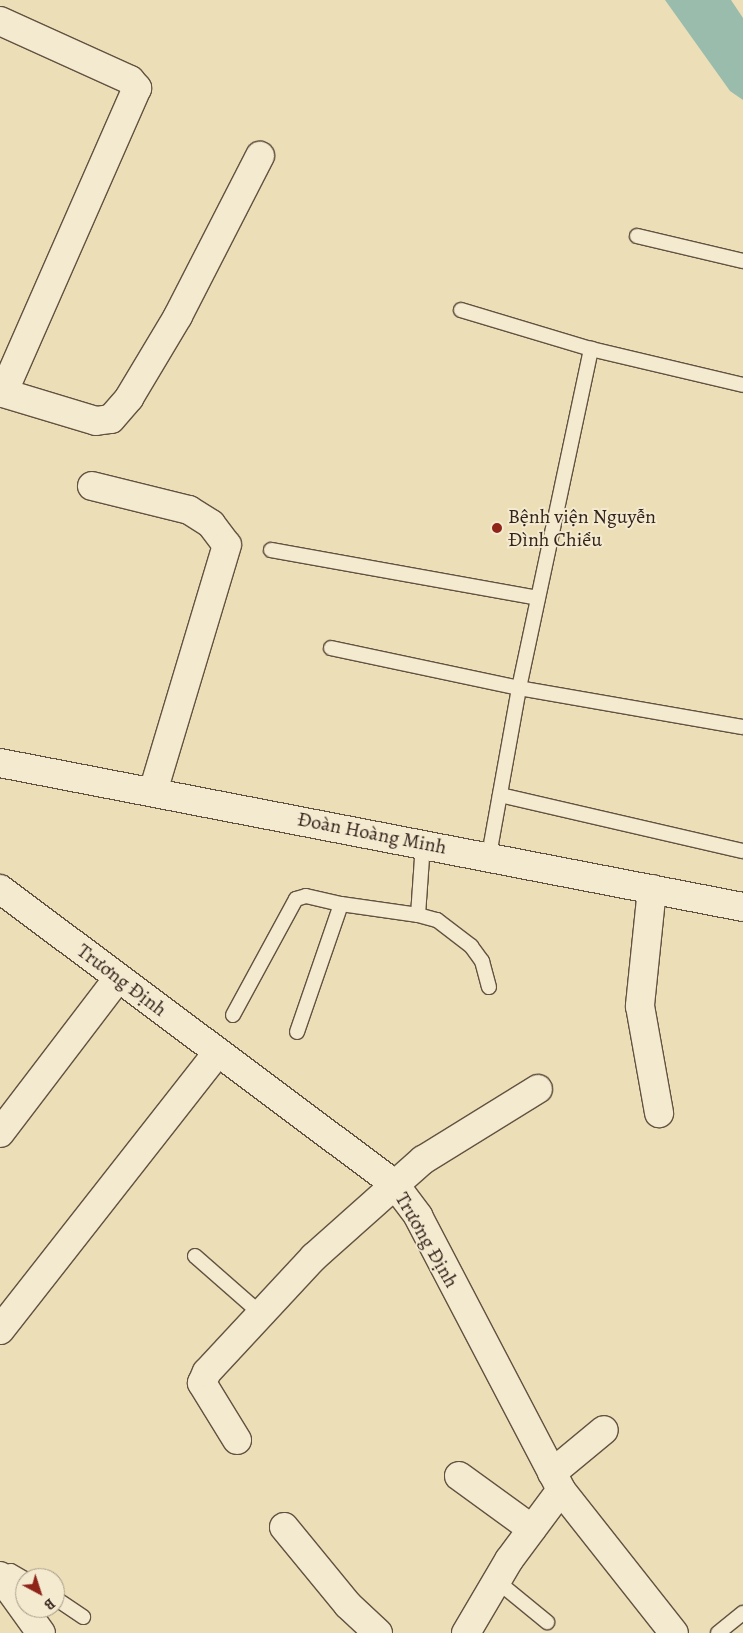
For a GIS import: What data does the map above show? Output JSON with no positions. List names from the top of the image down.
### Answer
{
  "streets": {
    "street": ["Đoàn Hoàng Minh", "Trương Định"]
  },
  "places": ["Bệnh viện Nguyễn Đình Chiểu"],
  "north": "bottom right"
}
